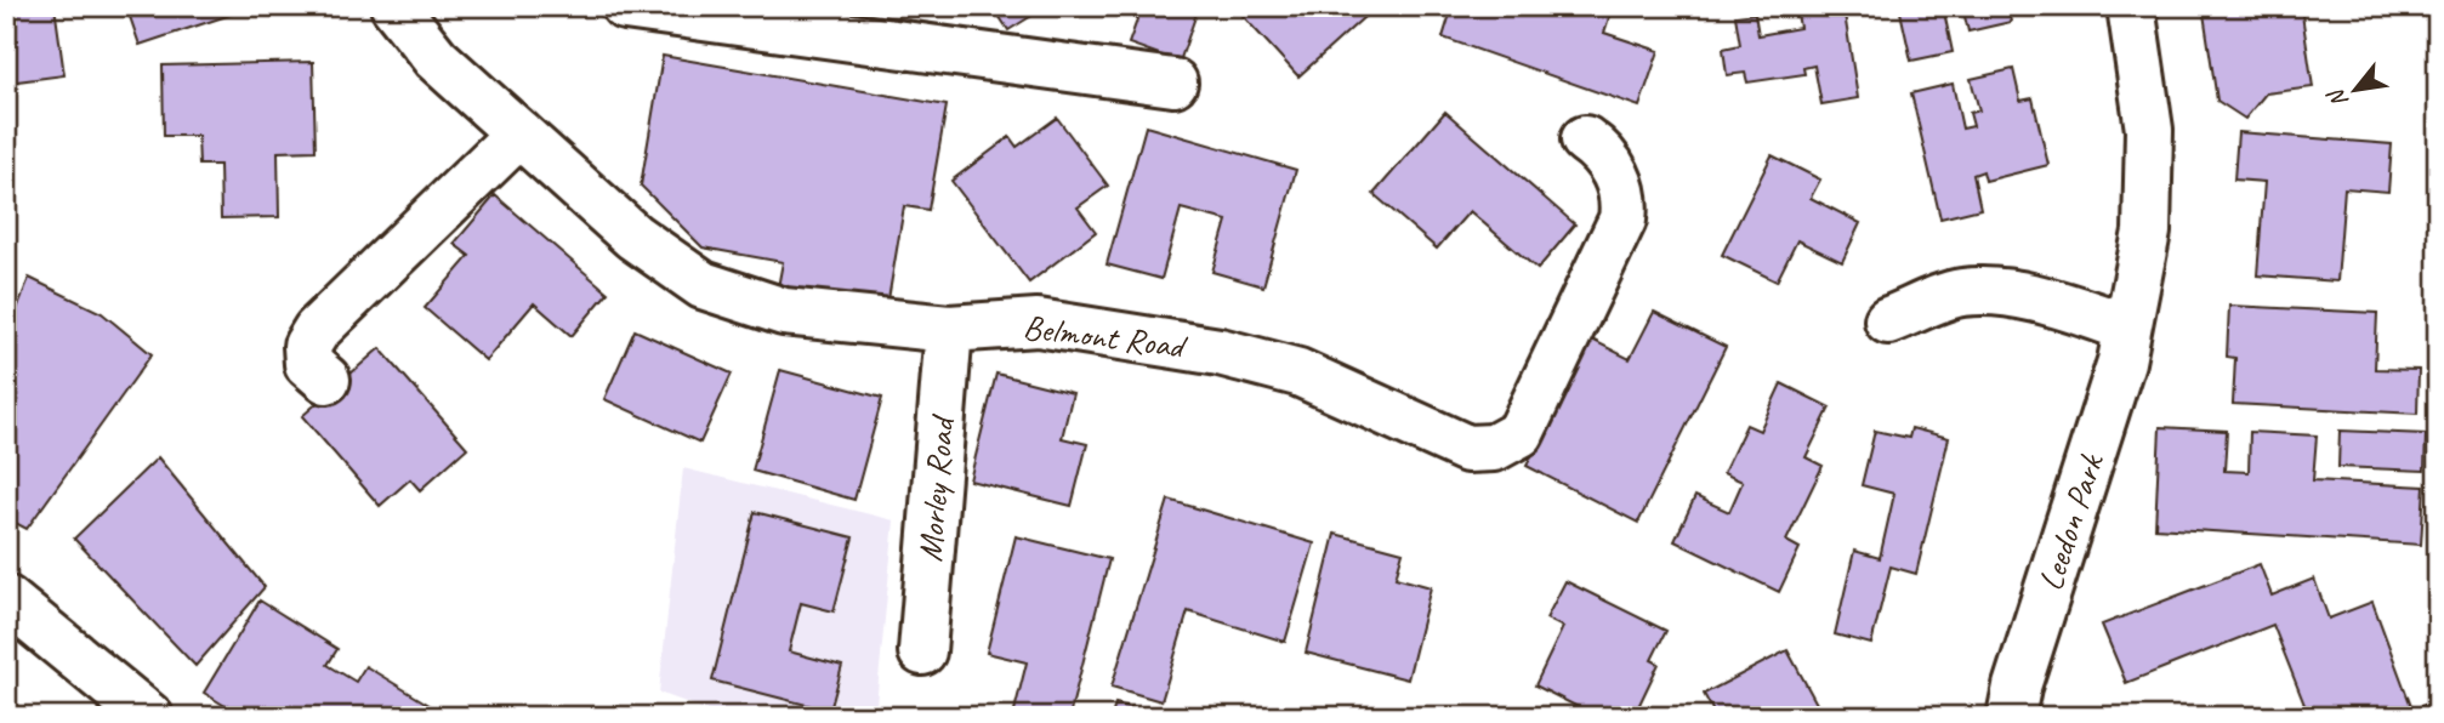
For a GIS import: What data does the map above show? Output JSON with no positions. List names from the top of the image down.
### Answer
{
  "streets": {
    "street": ["Belmont Road", "Morley Road", "Leedon Park"]
  },
  "crossings": [
    ["Belmont Road", "Morley Road"]
  ],
  "north": "bottom left"
}
